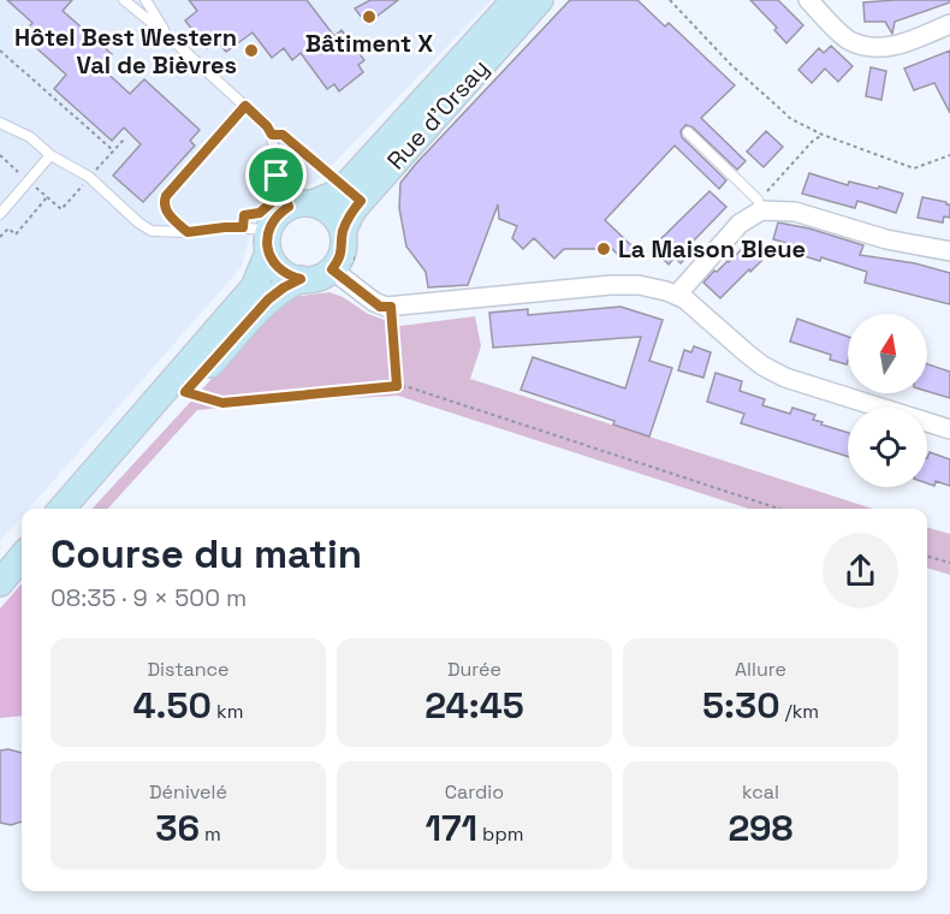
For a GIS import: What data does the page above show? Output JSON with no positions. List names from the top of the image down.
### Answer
{
  "streets": {
    "main road": ["Rue d'Orsay"]
  },
  "places": ["Bâtiment X", "Hôtel Best Western Val de Bièvres", "La Maison Bleue"],
  "north": "top",
  "page": {
    "heading": ["Course du matin", "08:35 · 9 × 500 m"],
    "stats": [
      ["Distance", "4.50 km"],
      ["Durée", "24:45"],
      ["Allure", "5:30 /km"],
      ["Dénivelé", "36 m"],
      ["Cardio", "171 bpm"],
      ["kcal", "298"]
    ]
  }
}
